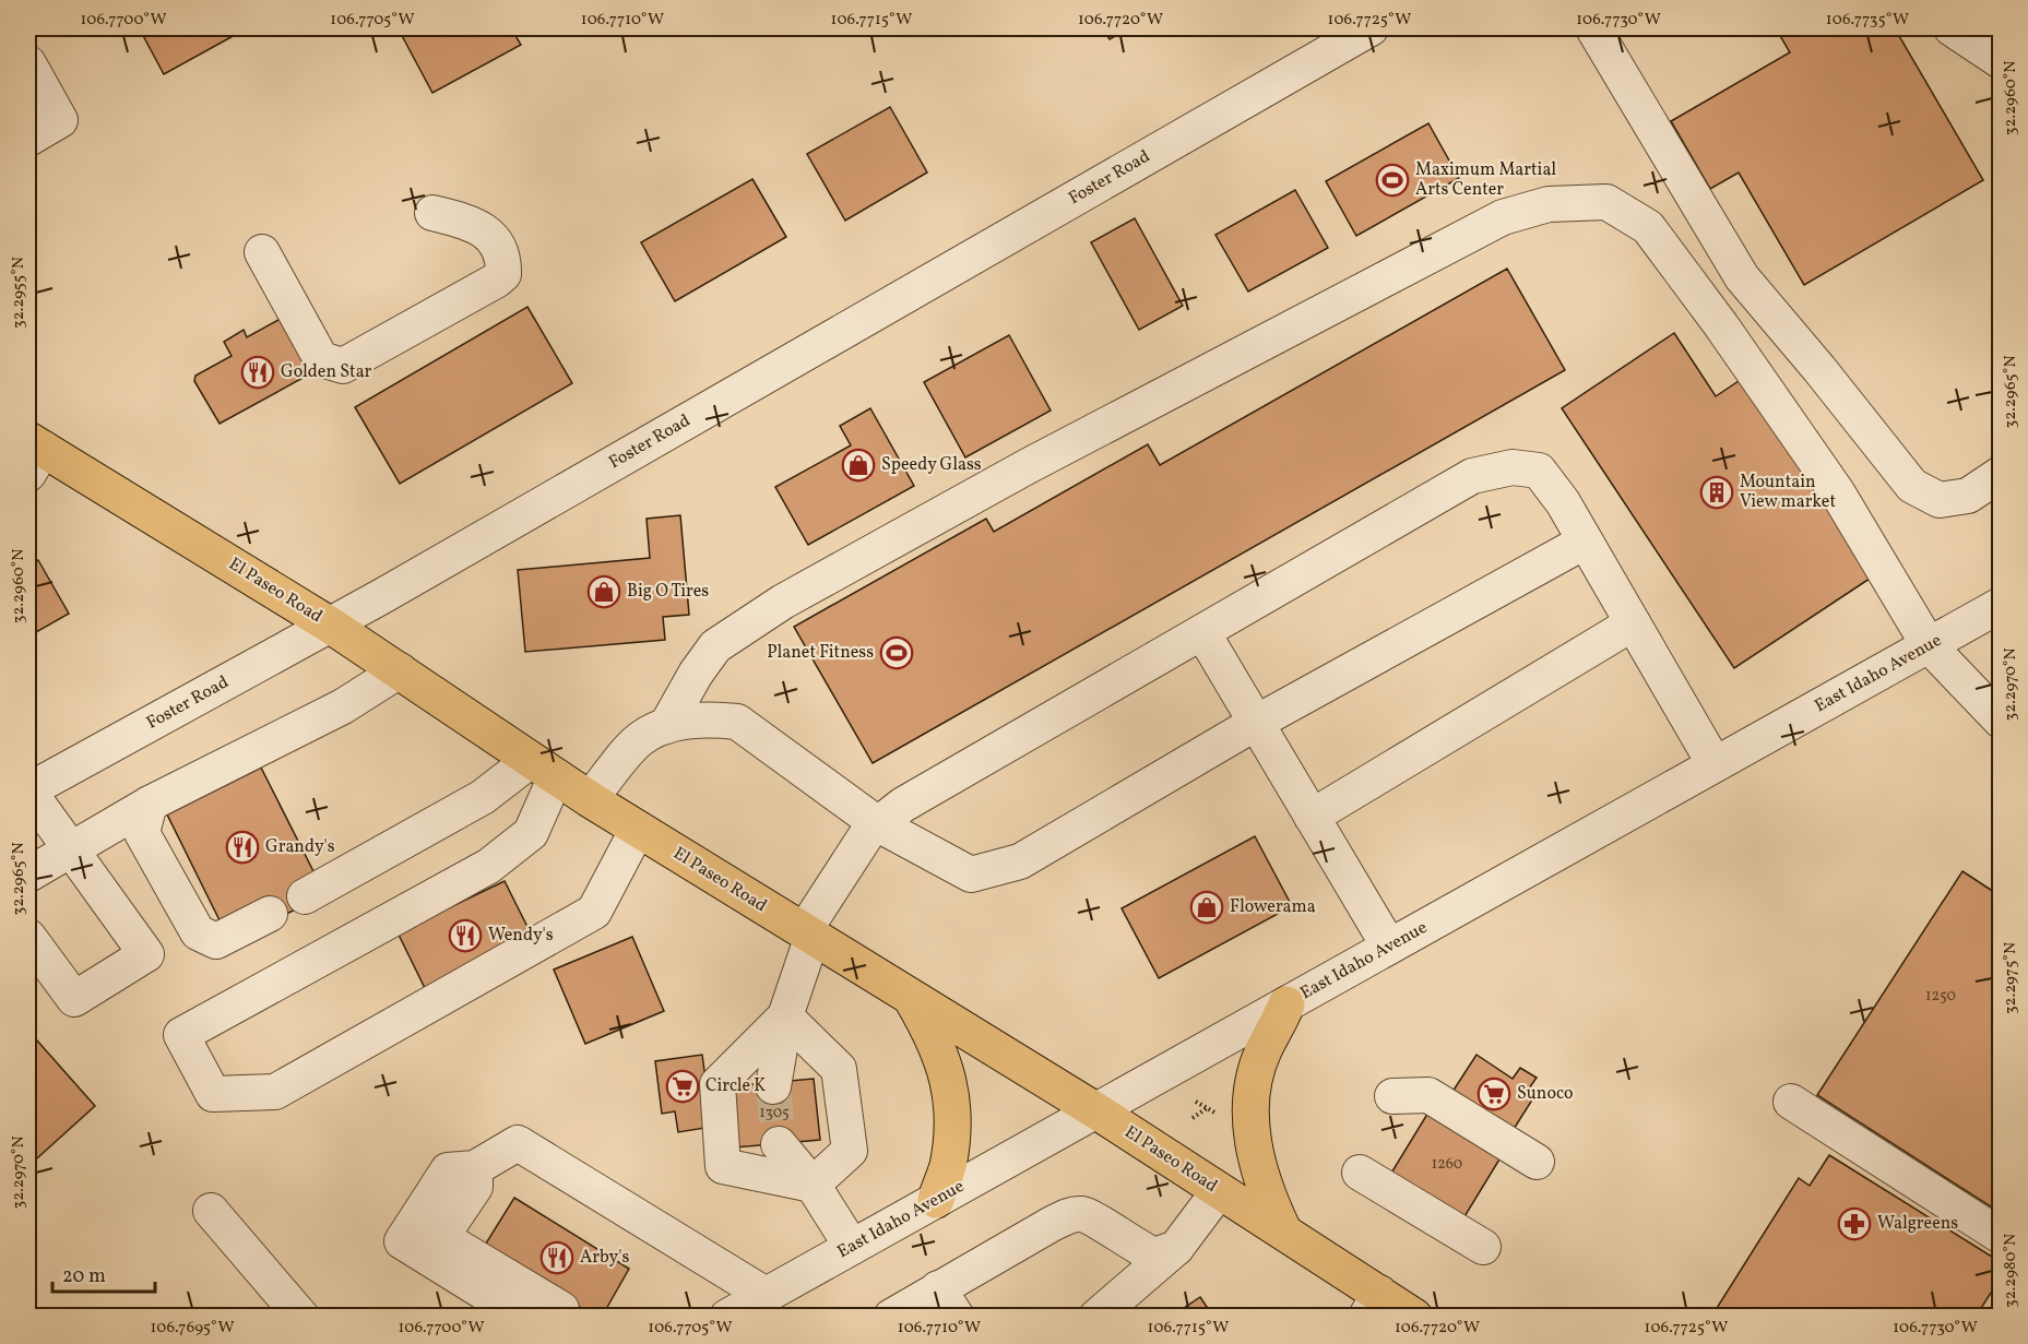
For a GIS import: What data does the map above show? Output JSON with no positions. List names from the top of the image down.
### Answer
{
  "streets": {
    "main road": ["El Paseo Road"],
    "street": ["Foster Road", "East Idaho Avenue"]
  },
  "crossings": [
    ["Foster Road", "El Paseo Road"],
    ["El Paseo Road", "East Idaho Avenue"]
  ],
  "places": {
    "sports": ["Maximum Martial Arts Center", "Planet Fitness"],
    "restaurant": [
      "Golden Star",
      "Grandy's",
      "Wendy's",
      "Arby's"
    ],
    "shop": ["Speedy Glass", "Big O Tires", "Flowerama"],
    "building": ["Mountain View market"],
    "supermarket": ["Circle K", "Sunoco"],
    "pharmacy": ["Walgreens"]
  },
  "house_numbers": ["1250", "1305", "1260"],
  "scale_bar": "20 m",
  "coordinates": [
    "106.7700°W",
    "106.7705°W",
    "106.7710°W",
    "106.7715°W",
    "106.7720°W",
    "106.7725°W",
    "106.7730°W",
    "106.7735°W",
    "32.2960°N",
    "32.2955°N",
    "32.2965°N",
    "32.2970°N",
    "32.2975°N",
    "32.2980°N",
    "106.7695°W"
  ]
}
